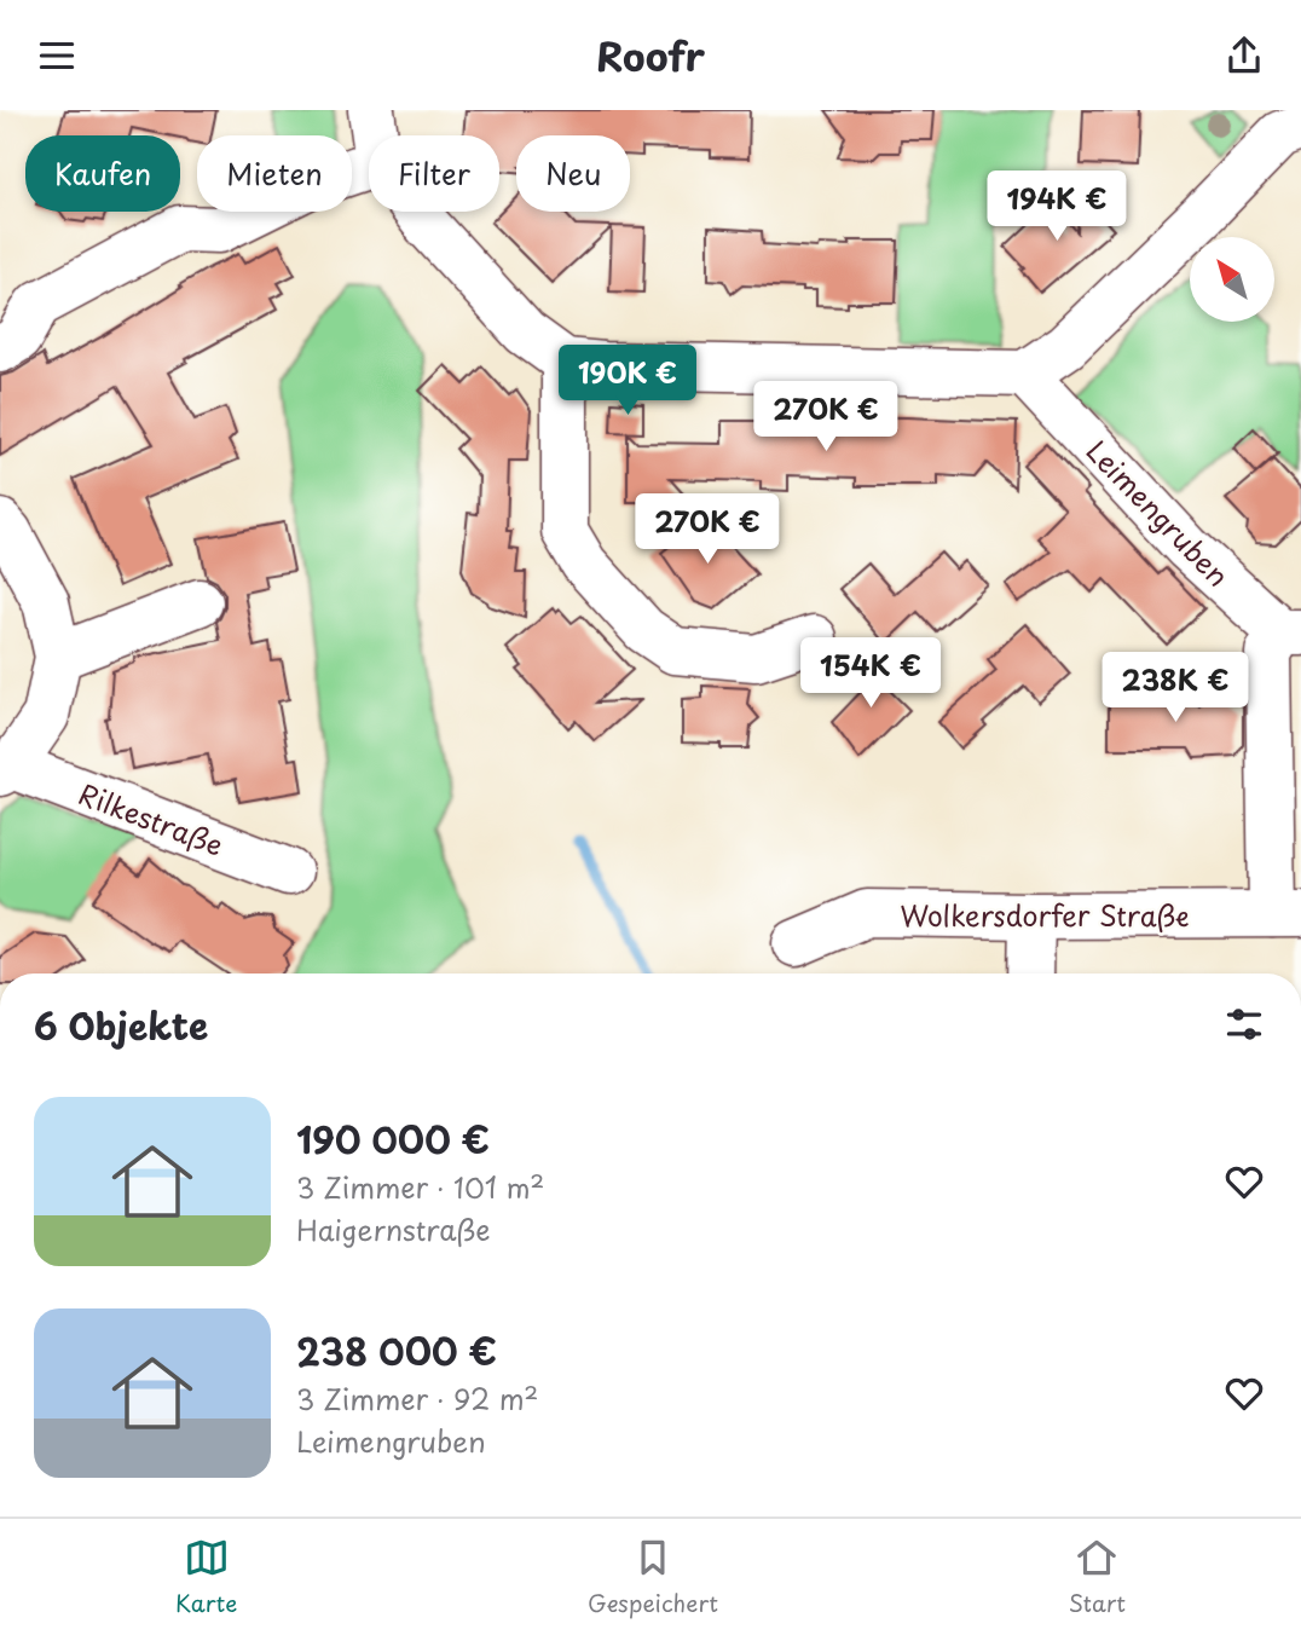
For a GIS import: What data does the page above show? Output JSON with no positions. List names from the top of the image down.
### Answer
{
  "streets": {
    "street": ["Leimengruben", "Rilkestraße", "Wolkersdorfer Straße"]
  },
  "north": "top left",
  "page": {
    "header": "Roofr",
    "chip": [
      "Kaufen",
      "Mieten",
      "Filter",
      "Neu"
    ],
    "price": [
      "194K €",
      "190K €",
      "270K €",
      "270K €",
      "154K €",
      "238K €"
    ],
    "heading": "6 Objekte",
    "list": [
      {
        "name": "190 000 €",
        "note": "3 Zimmer · 101 m² · Haigernstraße"
      },
      {
        "name": "238 000 €",
        "note": "3 Zimmer · 92 m² · Leimengruben"
      }
    ],
    "tabs": ["Karte", "Gespeichert", "Start"]
  }
}
